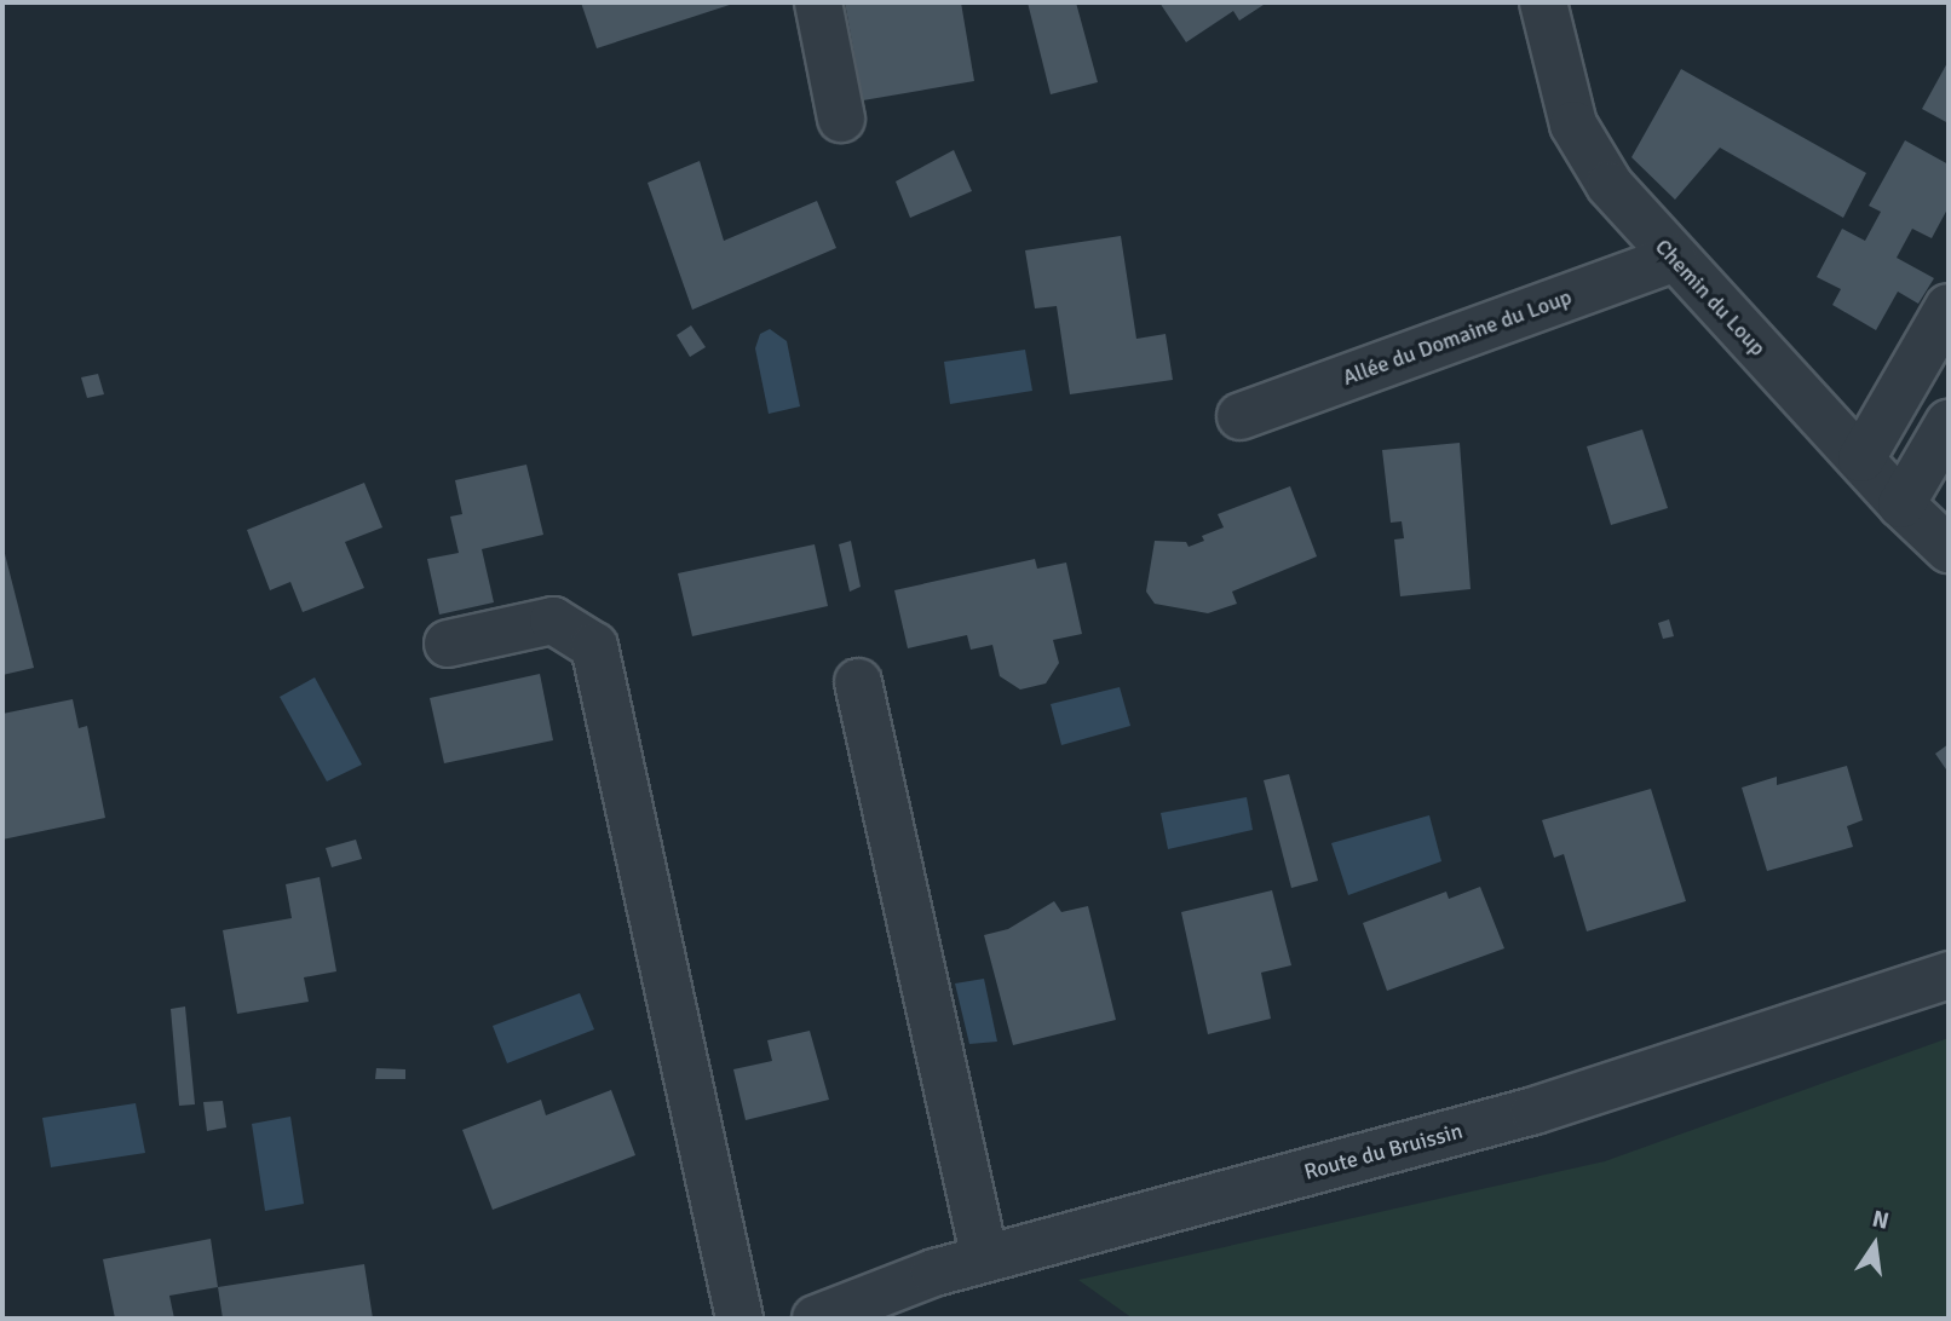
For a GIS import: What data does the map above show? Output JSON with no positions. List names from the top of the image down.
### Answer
{
  "streets": {
    "street": ["Chemin du Loup", "Allée du Domaine du Loup", "Route du Bruissin"]
  },
  "crossings": [
    ["Chemin du Loup", "Allée du Domaine du Loup"]
  ],
  "north": "top"
}
